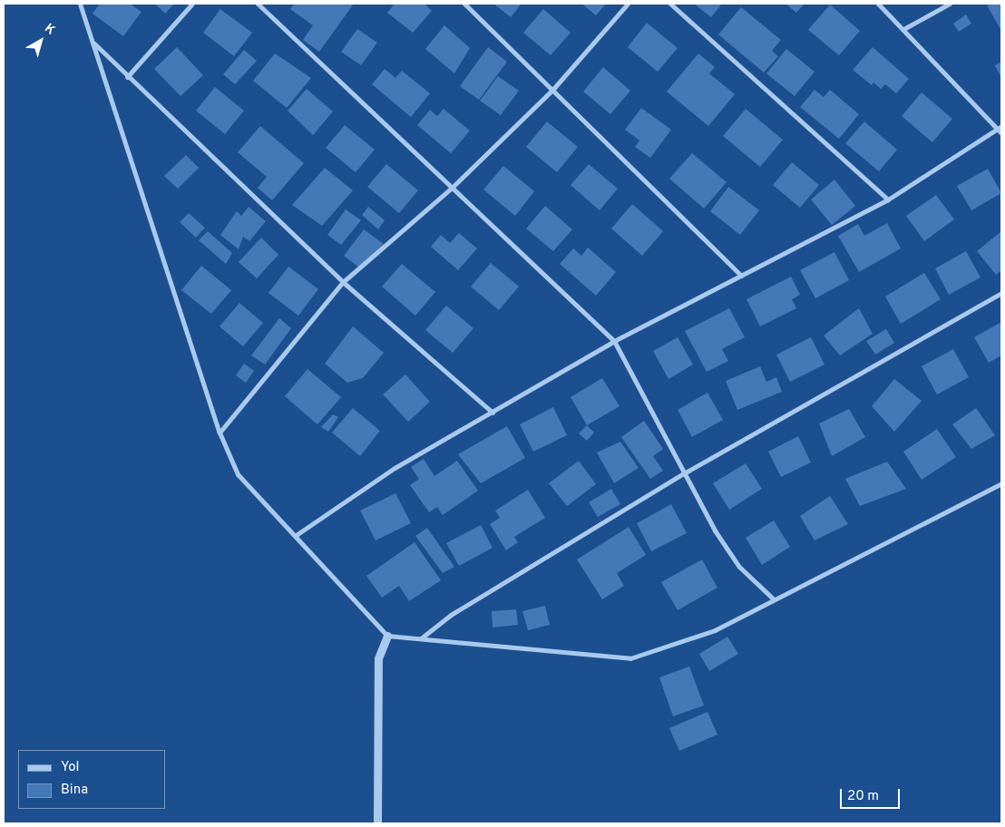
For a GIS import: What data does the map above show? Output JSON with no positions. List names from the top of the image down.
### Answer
{
  "legend": ["Yol", "Bina"],
  "scale_bar": "20 m",
  "north": "top right"
}
